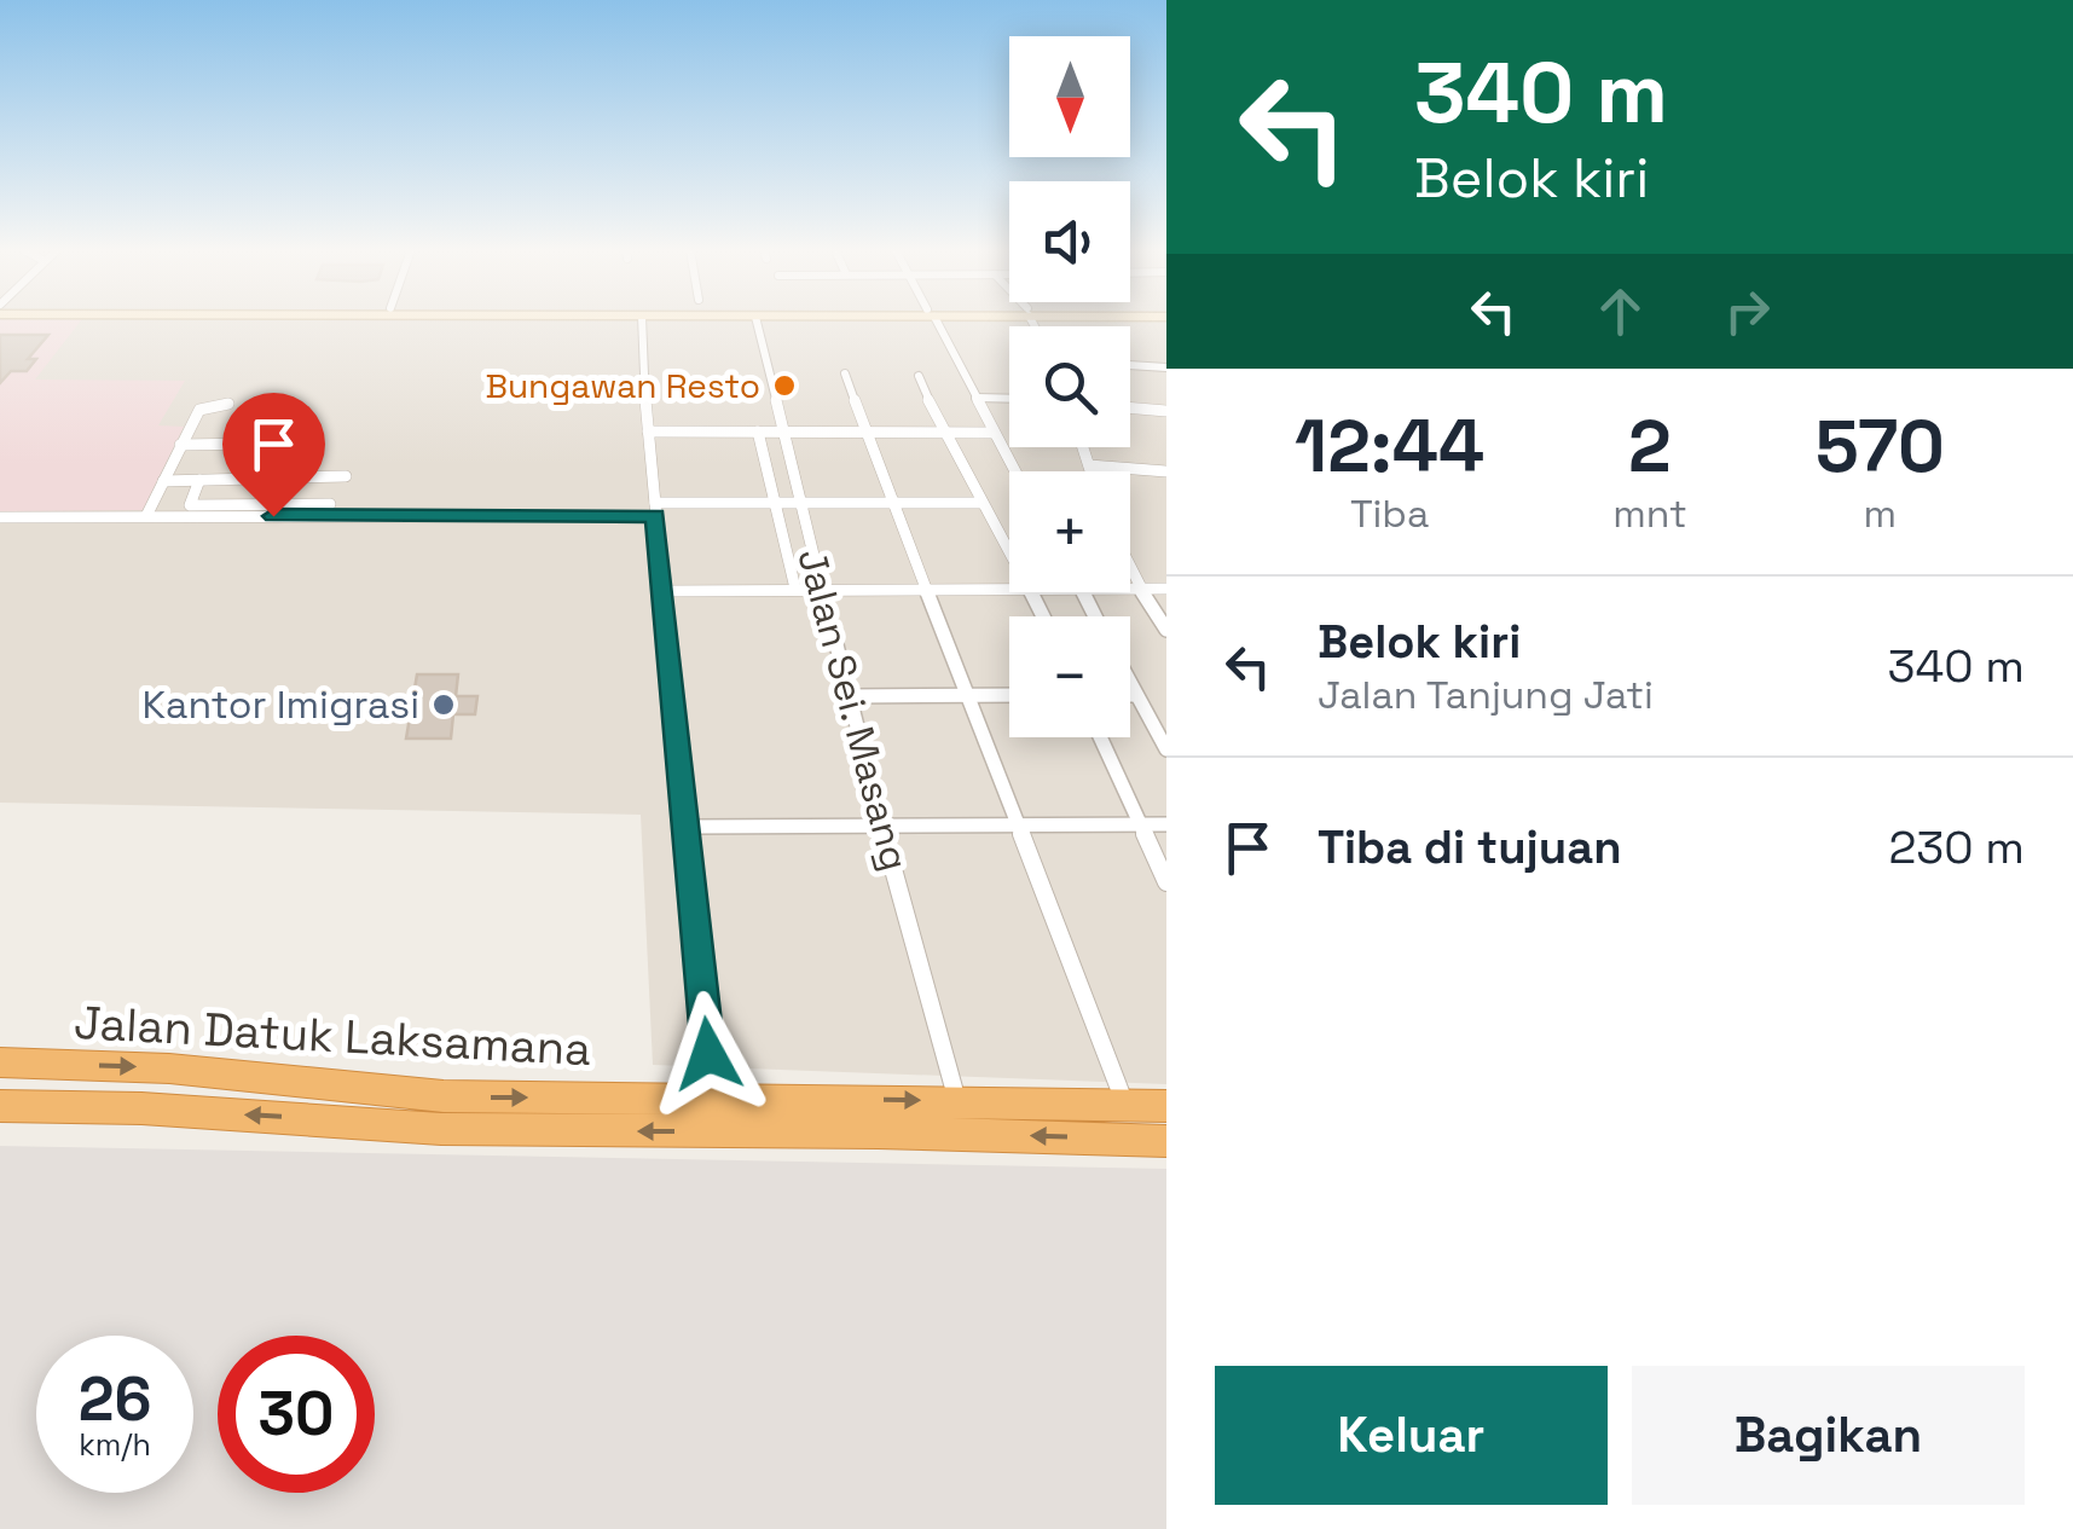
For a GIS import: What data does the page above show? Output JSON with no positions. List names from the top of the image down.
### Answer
{
  "streets": {
    "highway": ["Jalan Datuk Laksamana"],
    "street": ["Jalan Sei. Masang"]
  },
  "crossings": [
    ["Jalan Sei. Masang", "Jalan Datuk Laksamana"]
  ],
  "places": ["Bungawan Resto", "Kantor Imigrasi"],
  "north": "bottom",
  "page": {
    "turn": ["340 m", "Belok kiri"],
    "map_buttons": ["+", "−"],
    "eta": [
      "12:44",
      "Tiba",
      "2",
      "mnt",
      "570",
      "m"
    ],
    "list": [
      {
        "name": "Belok kiri",
        "note": "Jalan Tanjung Jati",
        "value": "340 m"
      },
      {
        "name": "Tiba di tujuan",
        "value": "230 m"
      }
    ],
    "speed": "26 km/h",
    "limit": "30",
    "buttons": ["Keluar", "Bagikan"]
  }
}
